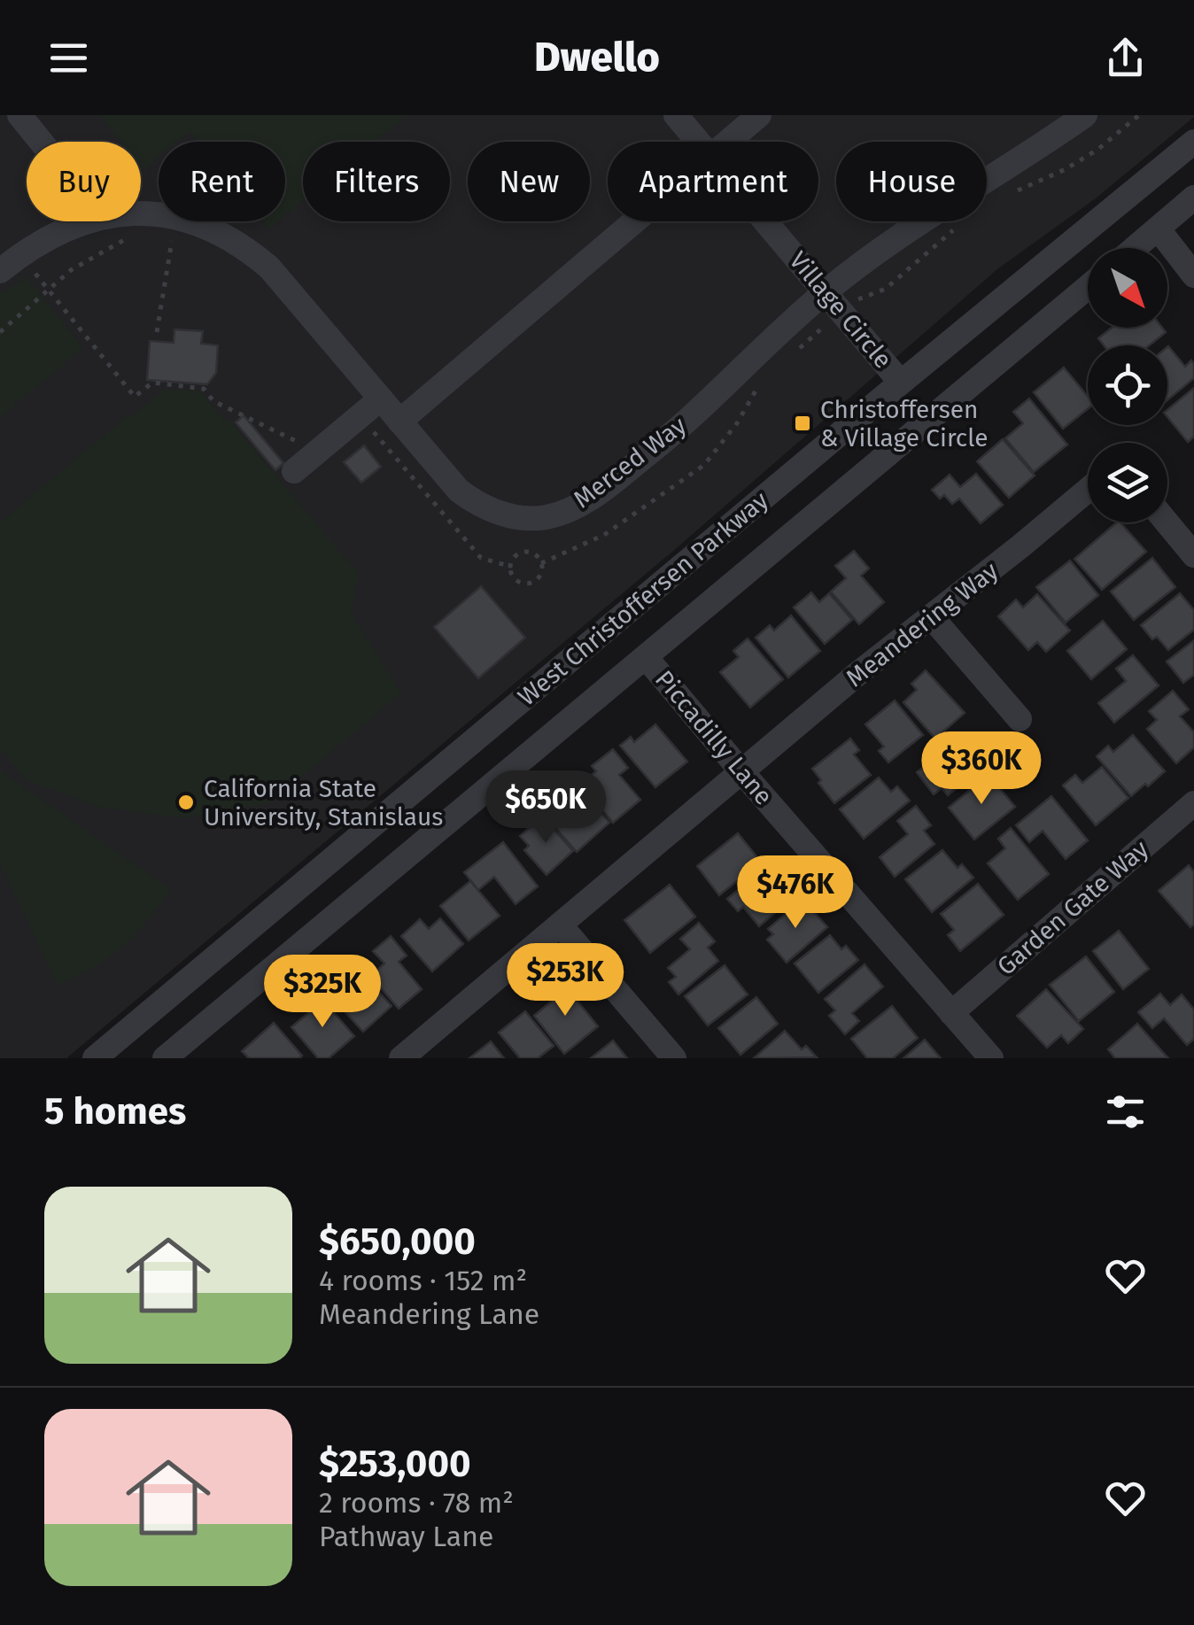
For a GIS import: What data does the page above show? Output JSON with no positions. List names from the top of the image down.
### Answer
{
  "streets": {
    "street": [
      "Village Circle",
      "Merced Way",
      "West Christoffersen Parkway",
      "Meandering Way",
      "Piccadilly Lane",
      "Garden Gate Way"
    ]
  },
  "crossings": [
    ["Village Circle", "Merced Way"],
    ["Village Circle", "West Christoffersen Parkway"],
    ["West Christoffersen Parkway", "Piccadilly Lane"],
    ["Meandering Way", "Piccadilly Lane"],
    ["Piccadilly Lane", "Garden Gate Way"]
  ],
  "places": {
    "transit": ["Christoffersen & Village Circle"],
    "other": ["California State University, Stanislaus"]
  },
  "north": "bottom right",
  "page": {
    "header": "Dwello",
    "chip": [
      "Buy",
      "Rent",
      "Filters",
      "New",
      "Apartment",
      "House"
    ],
    "price": [
      "$360K",
      "$650K",
      "$476K",
      "$253K",
      "$325K"
    ],
    "heading": "5 homes",
    "list": [
      {
        "name": "$650,000",
        "note": "4 rooms · 152 m² · Meandering Lane"
      },
      {
        "name": "$253,000",
        "note": "2 rooms · 78 m² · Pathway Lane"
      }
    ]
  }
}
